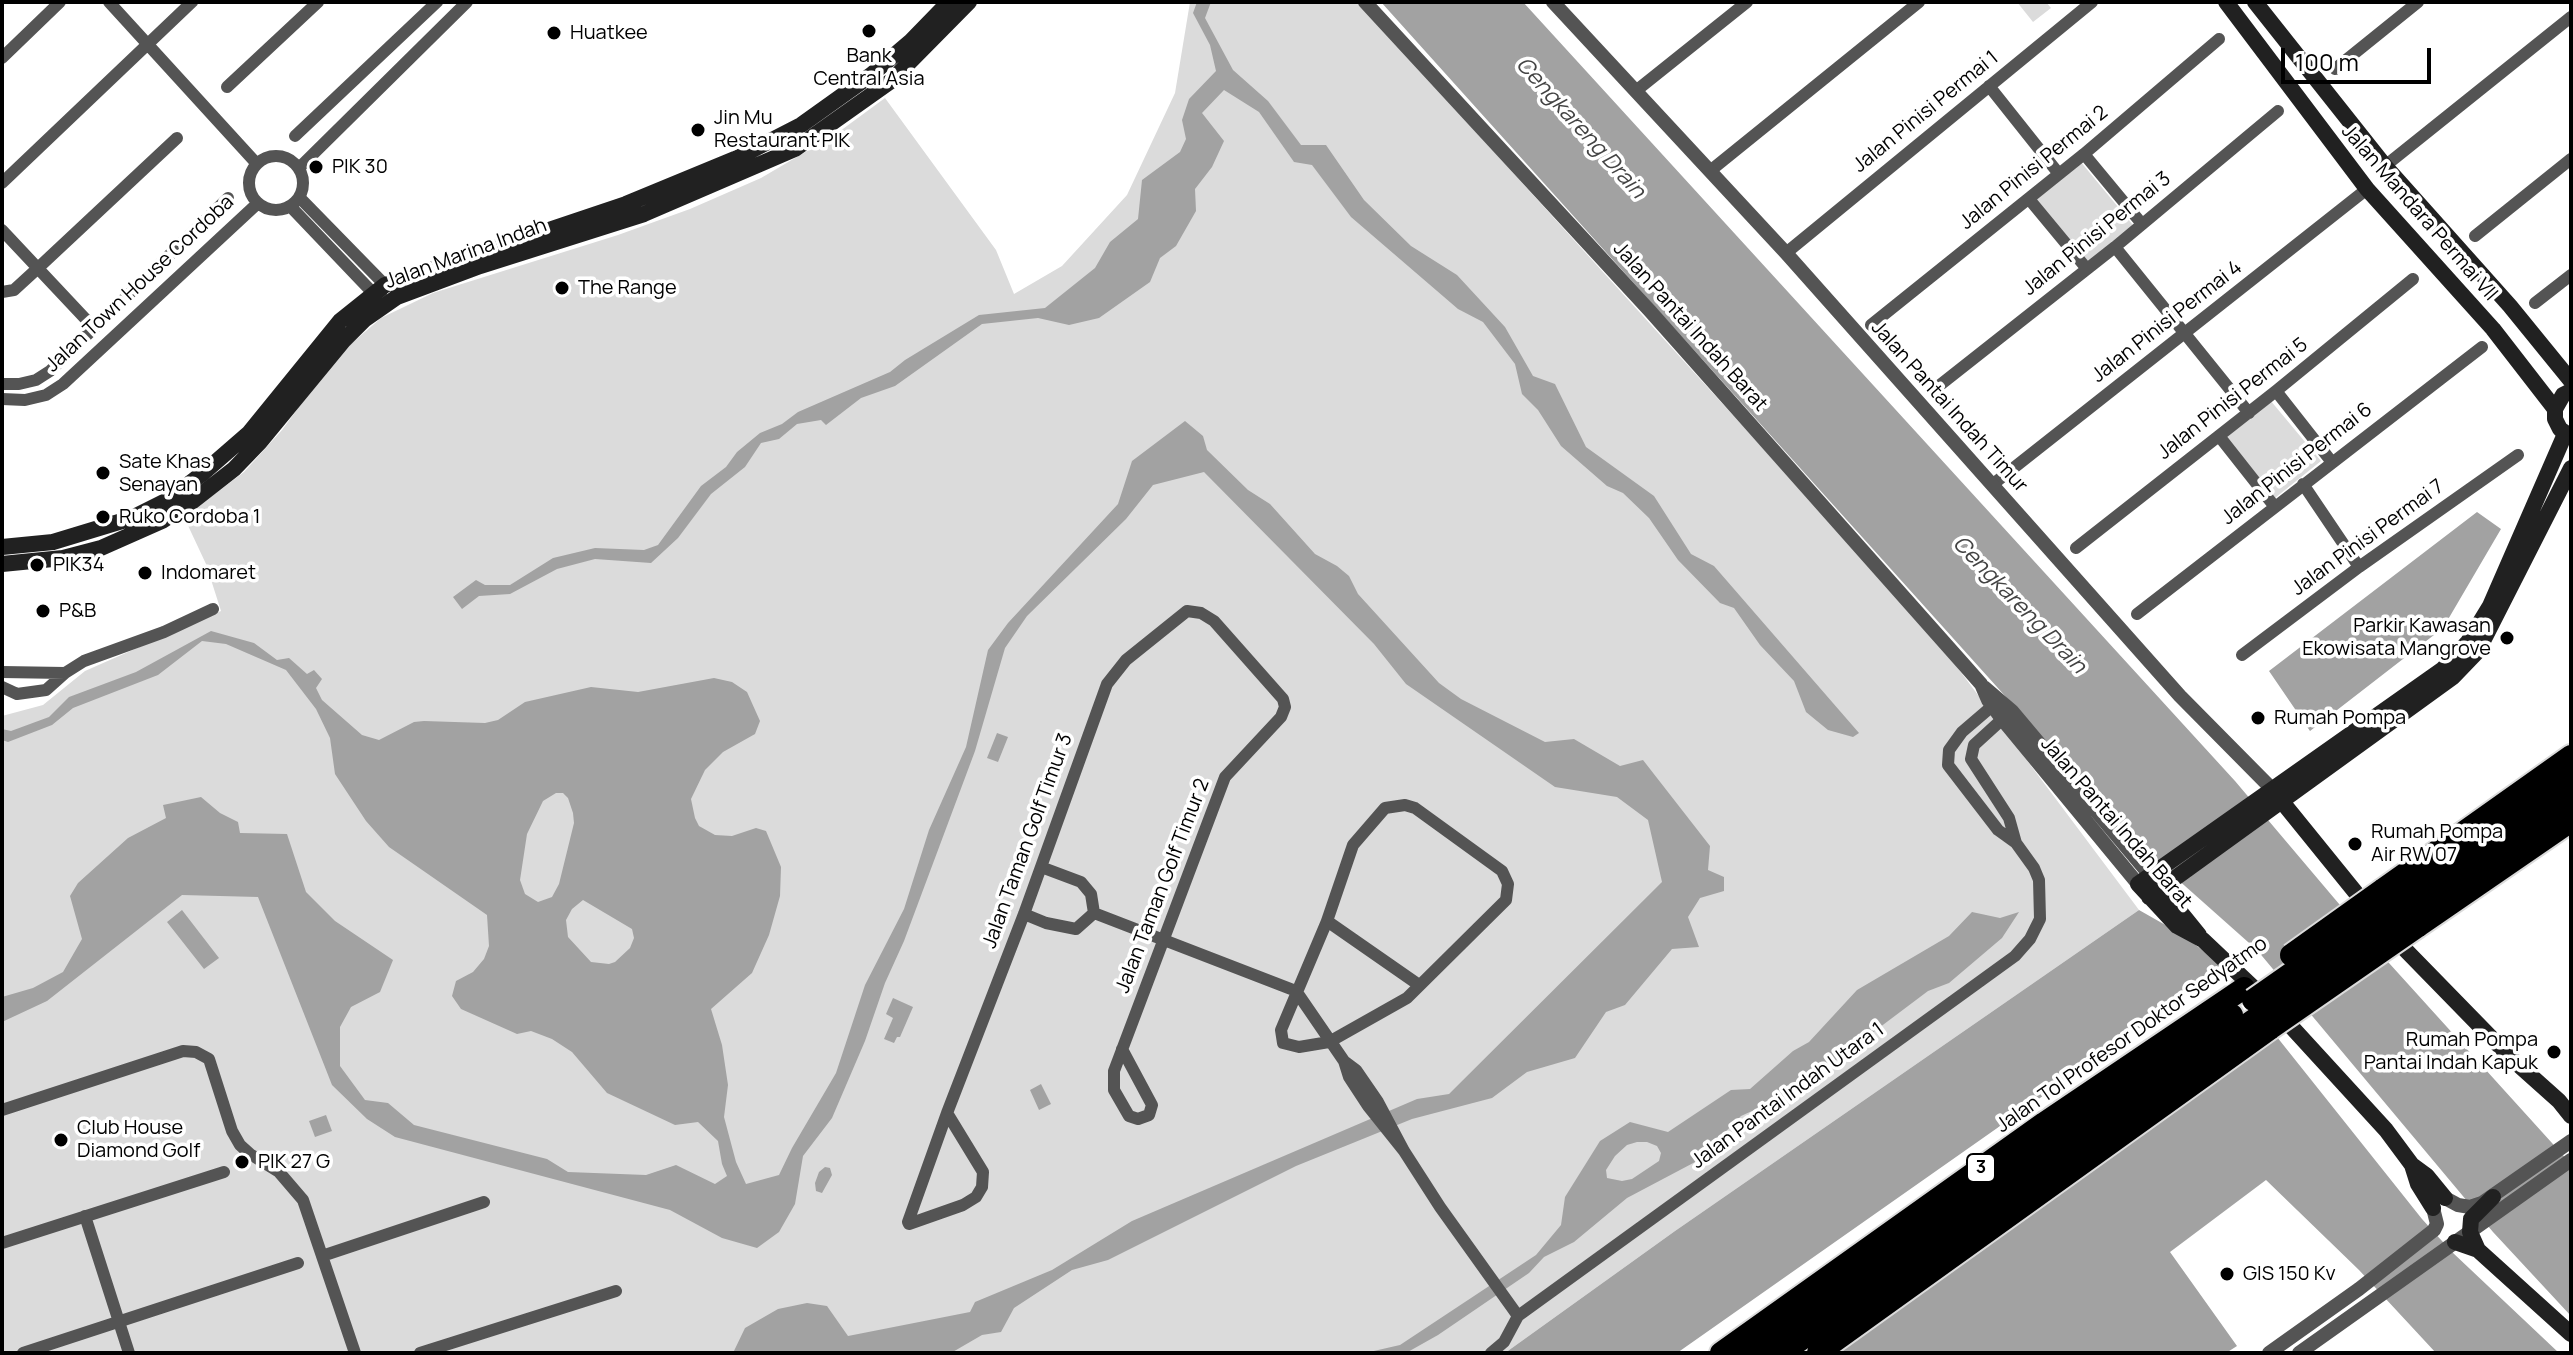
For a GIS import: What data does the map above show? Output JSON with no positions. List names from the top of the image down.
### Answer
{
  "streets": {
    "highway": ["Jalan Tol Profesor Doktor Sedyatmo", "3"],
    "main road": [
      "Jalan Mandara Permai VII",
      "Jalan Marina Indah",
      "Jalan Pantai Indah Barat",
      "Jalan Pantai Indah Timur"
    ],
    "street": [
      "Jalan Pinisi Permai 1",
      "Jalan Pinisi Permai 2",
      "Jalan Pinisi Permai 3",
      "Jalan Town House Cordoba",
      "Jalan Pinisi Permai 4",
      "Jalan Pinisi Permai 5",
      "Jalan Pinisi Permai 6",
      "Jalan Pinisi Permai 7",
      "Jalan Taman Golf Timur 3",
      "Jalan Taman Golf Timur 2",
      "Jalan Pantai Indah Utara 1"
    ]
  },
  "crossings": [
    ["Jalan Pinisi Permai 1", "Jalan Pantai Indah Timur"],
    ["Jalan Mandara Permai VII", "Jalan Pinisi Permai 4"],
    ["Jalan Marina Indah", "Jalan Town House Cordoba"],
    ["Jalan Pinisi Permai 4", "Jalan Pantai Indah Timur"],
    ["Jalan Pantai Indah Barat", "Jalan Pantai Indah Utara 1"],
    ["Jalan Taman Golf Timur 3", "Jalan Taman Golf Timur 2"]
  ],
  "water": ["Cengkareng Drain"],
  "places": [
    "Bank Central Asia",
    "Huatkee",
    "Jin Mu Restaurant PIK",
    "PIK 30",
    "The Range",
    "Sate Khas Senayan",
    "Ruko Cordoba 1",
    "PIK34",
    "Indomaret",
    "P&B",
    "Parkir Kawasan Ekowisata Mangrove",
    "Rumah Pompa",
    "Rumah Pompa Air RW 07",
    "Rumah Pompa Pantai Indah Kapuk",
    "Club House Diamond Golf",
    "PIK 27 G",
    "GIS 150 Kv"
  ],
  "scale_bar": "100 m"
}
